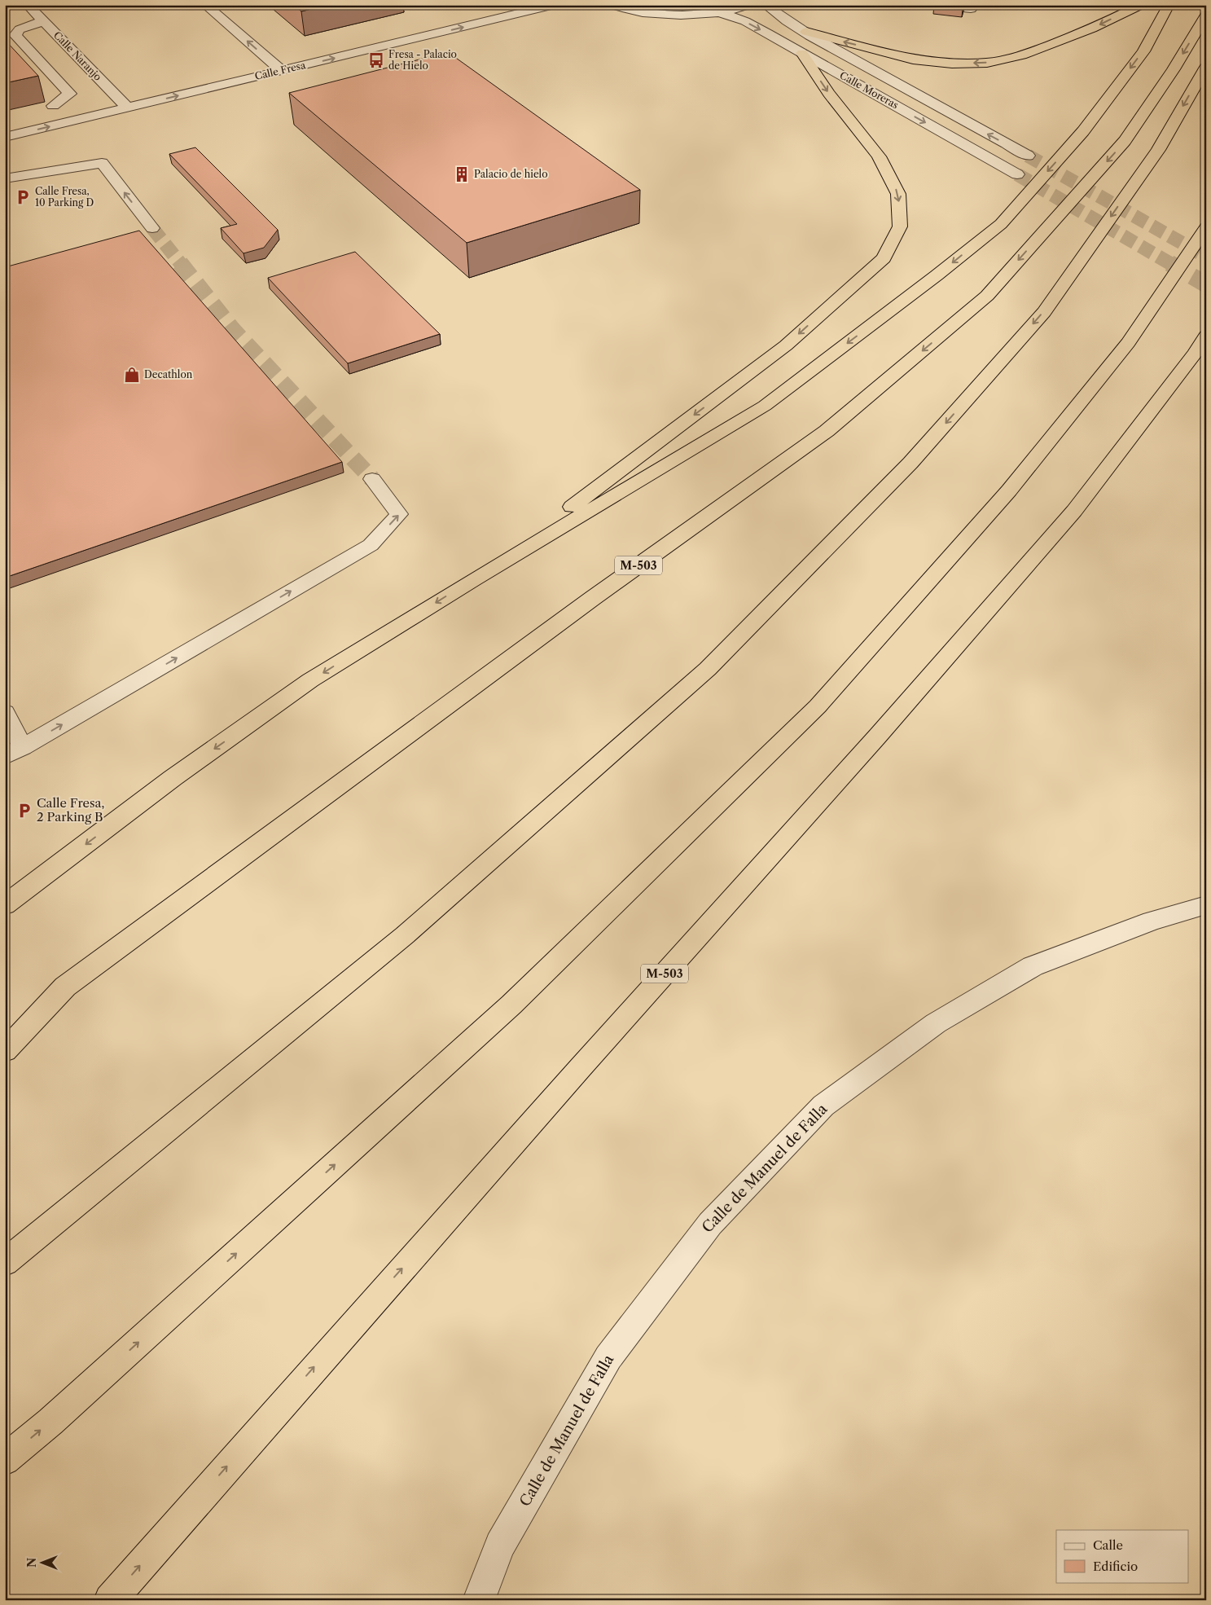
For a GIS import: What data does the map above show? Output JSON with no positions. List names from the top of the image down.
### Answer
{
  "streets": {
    "highway": ["M-503"],
    "street": [
      "Calle Naranjo",
      "Calle Fresa",
      "Calle Moreras",
      "Calle de Manuel de Falla"
    ]
  },
  "crossings": [
    ["Calle Naranjo", "Calle Fresa"]
  ],
  "one_way": ["Calle Fresa"],
  "places": {
    "bus stop": ["Fresa - Palacio de Hielo"],
    "building": ["Palacio de hielo"],
    "parking": ["Calle Fresa, 10 Parking D", "Calle Fresa, 2 Parking B"],
    "shop": ["Decathlon"]
  },
  "legend": ["Calle", "Edificio"],
  "north": "left"
}
